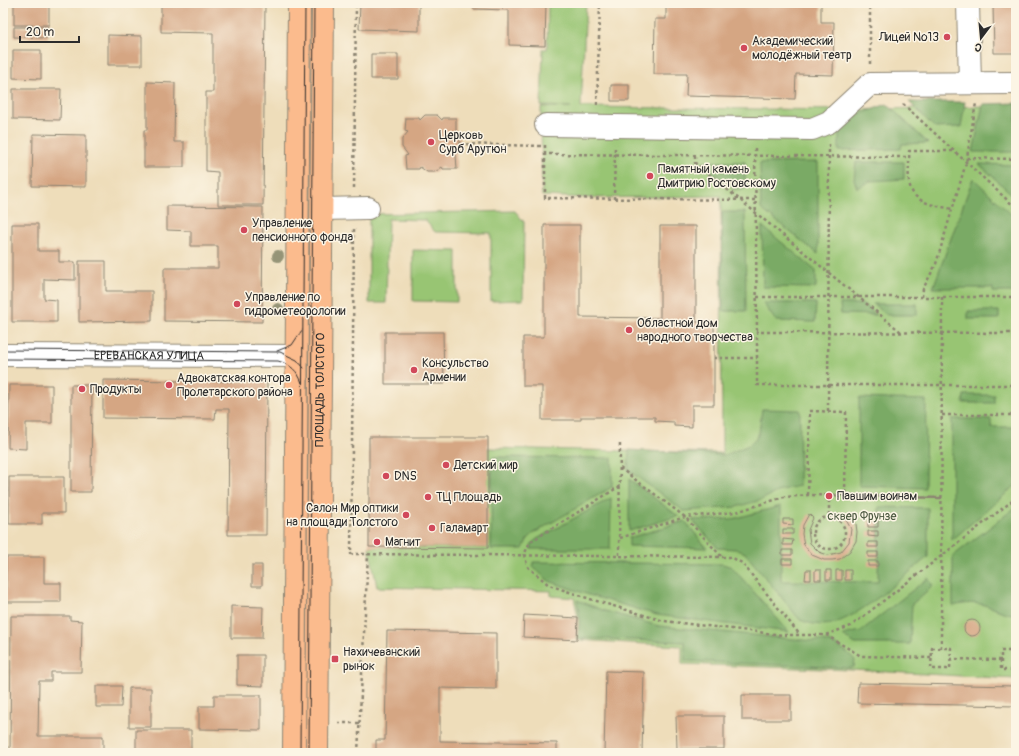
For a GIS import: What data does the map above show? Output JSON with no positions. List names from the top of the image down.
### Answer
{
  "streets": {
    "main road": ["ПЛОЩАДЬ ТОЛСТОГО"],
    "street": ["ЕРЕВАНСКАЯ УЛИЦА"]
  },
  "crossings": [
    ["ЕРЕВАНСКАЯ УЛИЦА", "ПЛОЩАДЬ ТОЛСТОГО"]
  ],
  "parks": ["сквер Фрунзе"],
  "places": {
    "other": [
      "Лицей №13",
      "Академический молодёжный театр",
      "Церковь Сурб Арутюн",
      "Памятный камень Дмитрию Ростовскому",
      "Управление пенсионного фонда",
      "Управление по гидрометеорологии",
      "Областной дом народного творчества",
      "Консульство Армении",
      "Адвокатская контора Пролетарского района",
      "Продукты",
      "Детский мир",
      "DNS",
      "Павшим воинам",
      "ТЦ Площадь",
      "Салон Мир оптики на площади Толстого",
      "Галамарт",
      "Магнит"
    ],
    "transit": ["Нахичеванский рынок"]
  },
  "scale_bar": "20 m",
  "north": "bottom"
}
